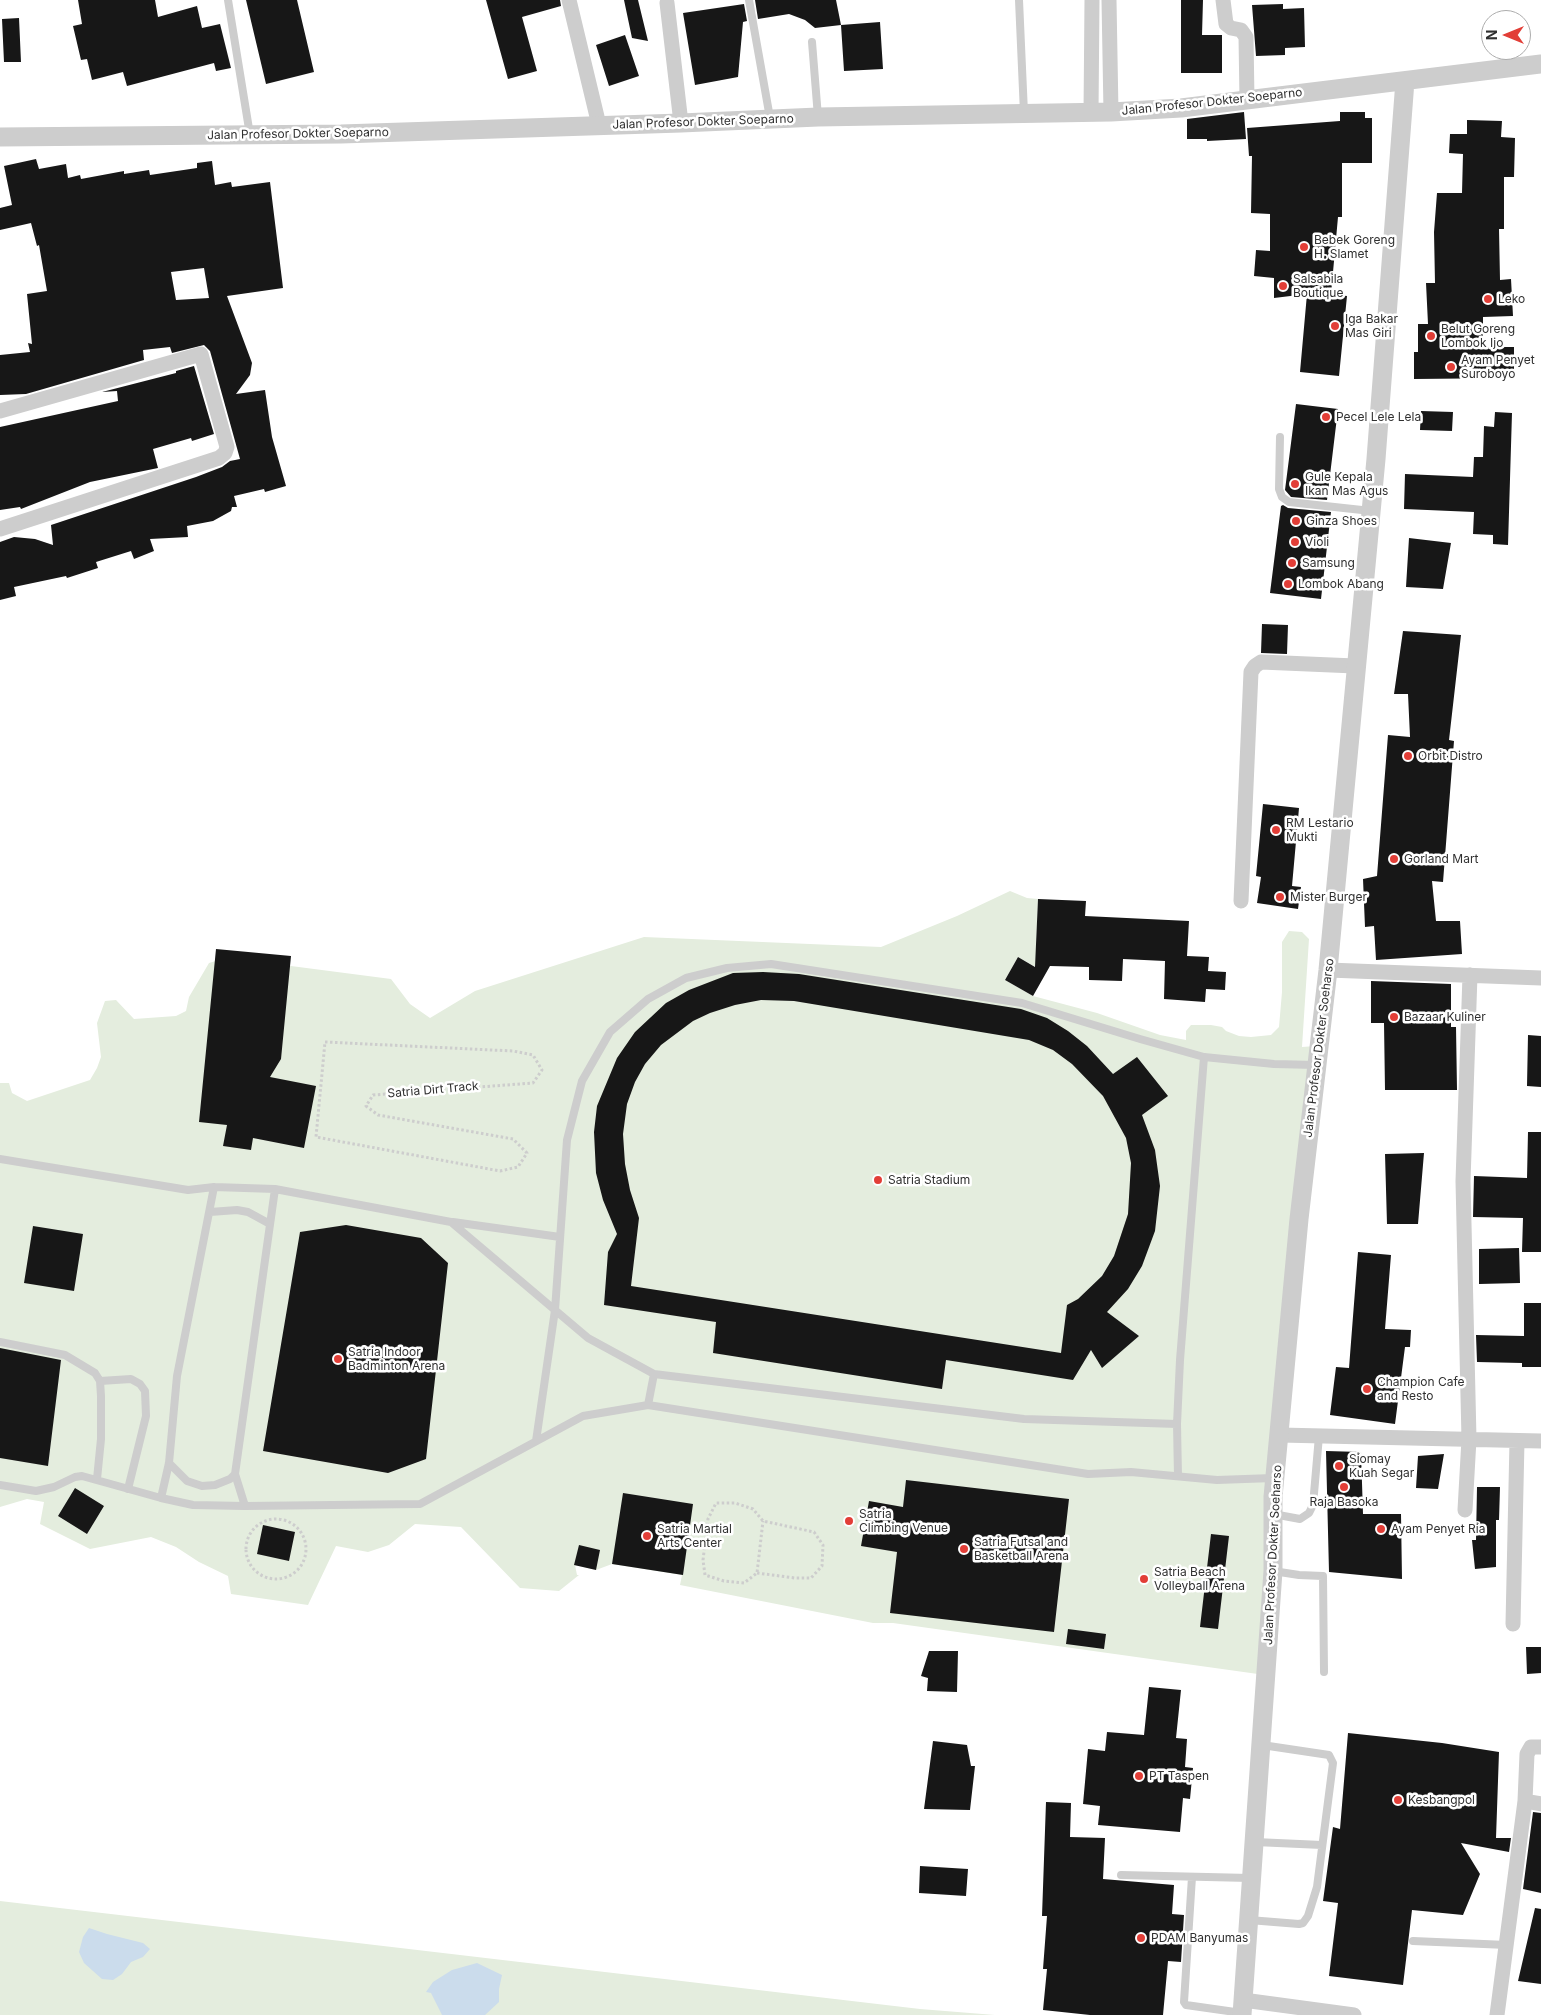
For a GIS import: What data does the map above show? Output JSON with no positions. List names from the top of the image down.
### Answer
{
  "streets": {
    "street": ["Jalan Profesor Dokter Soeparno", "Jalan Profesor Dokter Soeharso"],
    "path": ["Satria Dirt Track"]
  },
  "crossings": [
    ["Jalan Profesor Dokter Soeparno", "Jalan Profesor Dokter Soeharso"]
  ],
  "places": [
    "Bebek Goreng H. Slamet",
    "Salsabila Boutique",
    "Leko",
    "Iga Bakar Mas Giri",
    "Belut Goreng Lombok Ijo",
    "Ayam Penyet Suroboyo",
    "Pecel Lele Lela",
    "Gule Kepala Ikan Mas Agus",
    "Ginza Shoes",
    "Violi",
    "Samsung",
    "Lombok Abang",
    "Orbit Distro",
    "RM Lestario Mukti",
    "Gorland Mart",
    "Mister Burger",
    "Bazaar Kuliner",
    "Satria Stadium",
    "Satria Indoor Badminton Arena",
    "Champion Cafe and Resto",
    "Siomay Kuah Segar",
    "Raja Basoka",
    "Satria Climbing Venue",
    "Ayam Penyet Ria",
    "Satria Martial Arts Center",
    "Satria Futsal and Basketball Arena",
    "Satria Beach Volleyball Arena",
    "PT Taspen",
    "Kesbangpol",
    "PDAM Banyumas"
  ],
  "north": "left"
}
